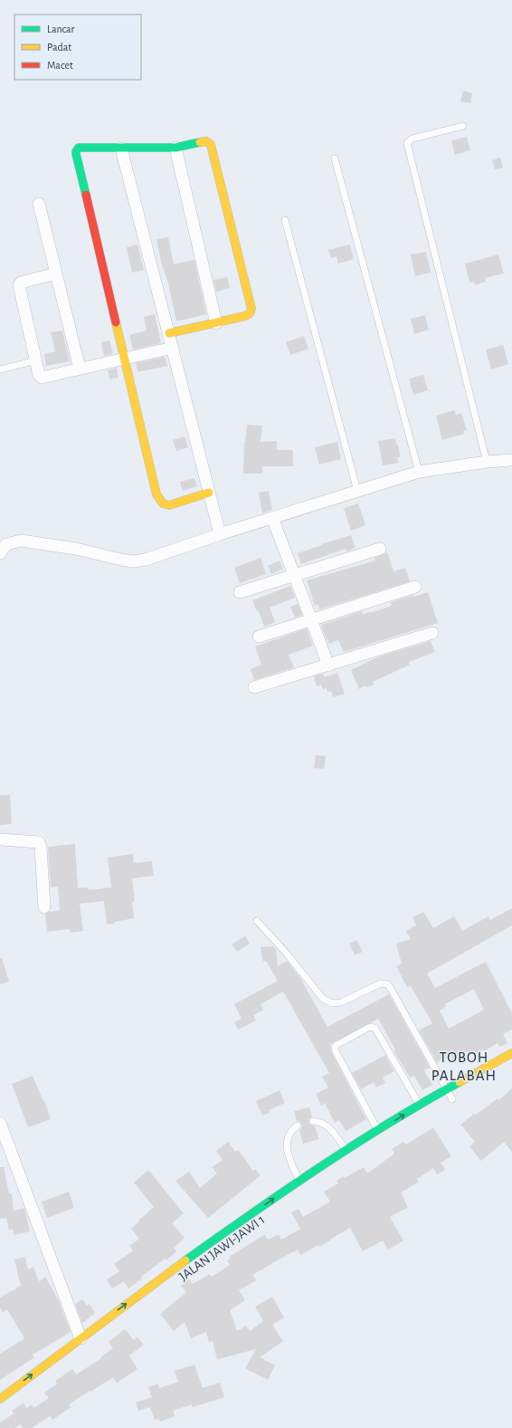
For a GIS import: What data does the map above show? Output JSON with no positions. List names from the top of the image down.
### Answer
{
  "districts": ["TOBOH PALABAH"],
  "legend": ["Lancar", "Padat", "Macet"]
}
